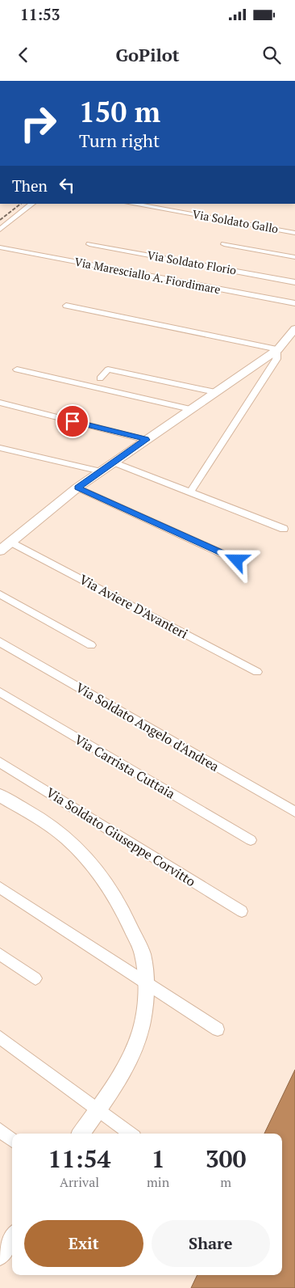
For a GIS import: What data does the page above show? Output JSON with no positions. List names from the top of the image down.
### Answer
{
  "streets": {
    "street": [
      "Via Soldato Gallo",
      "Via Soldato Florio",
      "Via Maresciallo A. Fiordimare",
      "Via Aviere D'Avanteri",
      "Via Soldato Angelo d'Andrea",
      "Via Carrista Cuttaia",
      "Via Soldato Giuseppe Corvitto"
    ]
  },
  "page": {
    "status": "11:53",
    "header": "GoPilot",
    "turn": ["150 m", "Turn right"],
    "then": "Then",
    "eta": [
      "11:54",
      "Arrival",
      "1",
      "min",
      "300",
      "m"
    ],
    "buttons": ["Exit", "Share"]
  }
}
